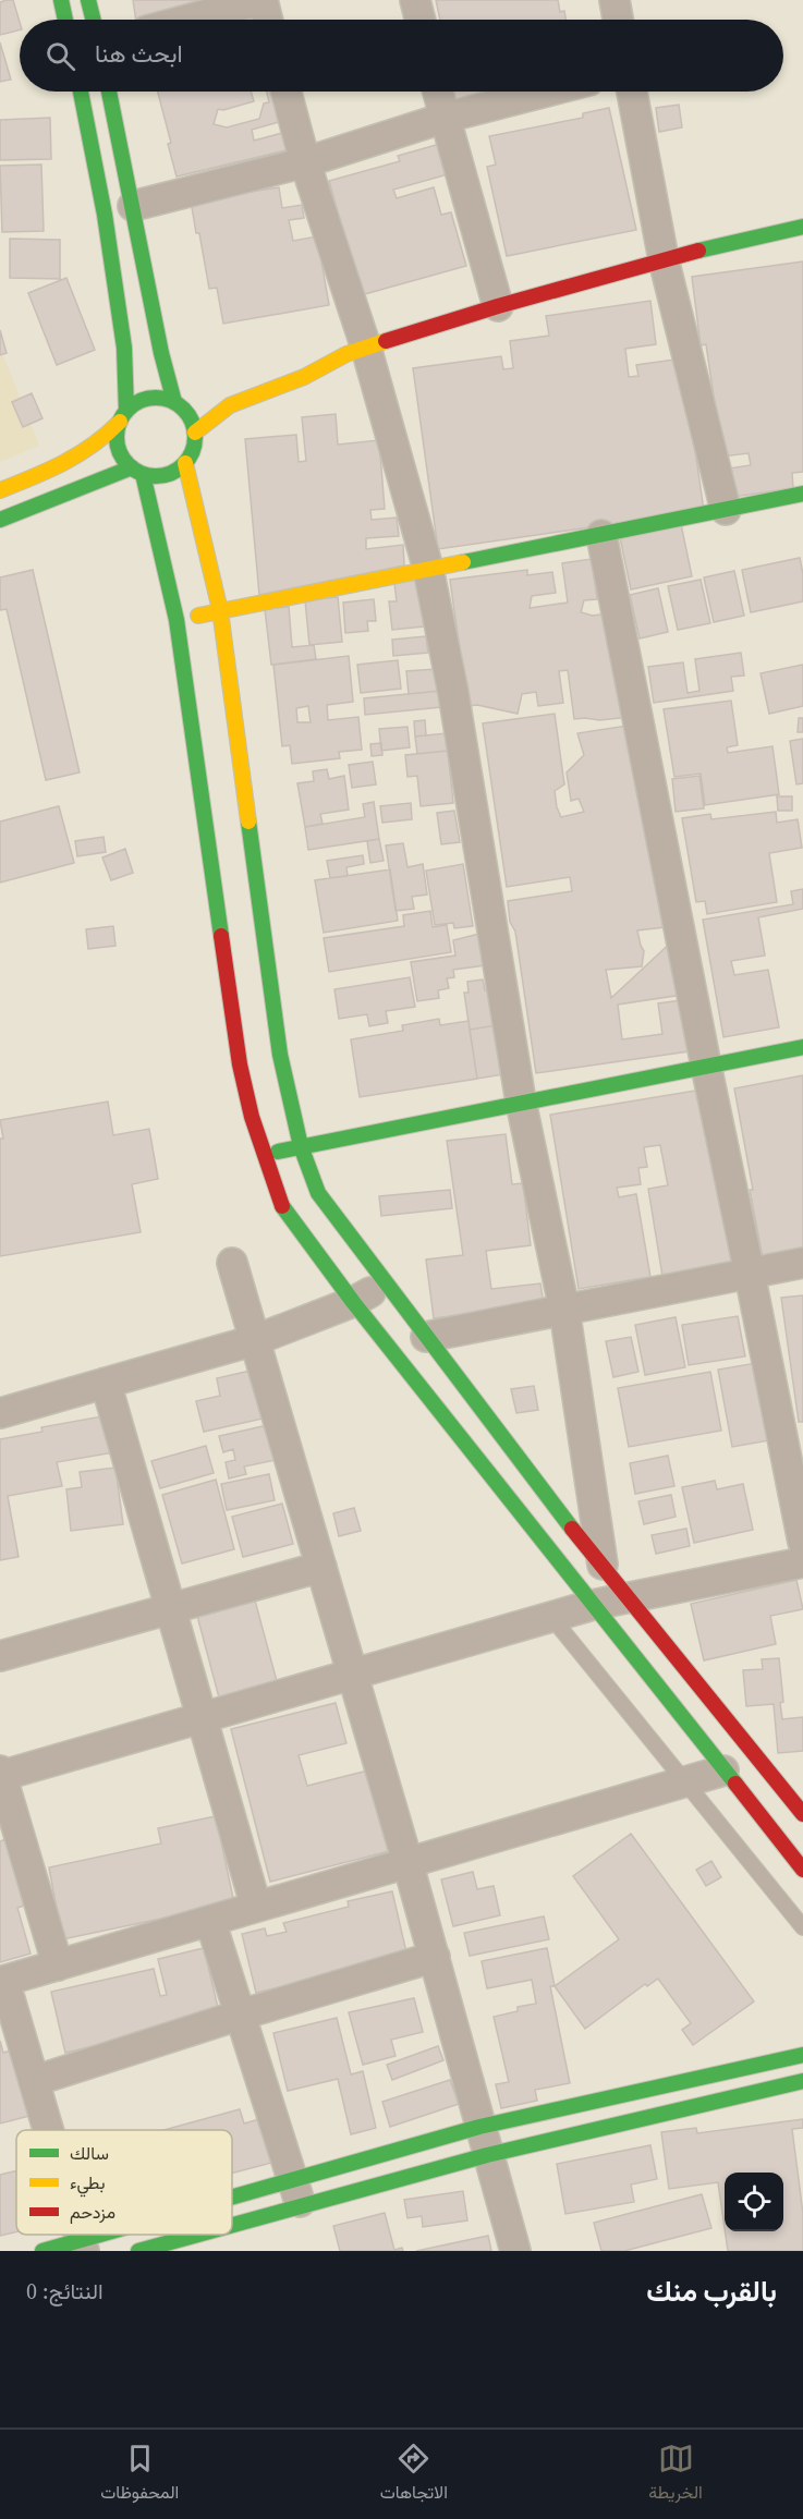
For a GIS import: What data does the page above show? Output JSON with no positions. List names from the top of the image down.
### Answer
{
  "legend": ["سالك", "بطيء", "مزدحم"],
  "page": {
    "search": "ابحث هنا",
    "heading": ["بالقرب منك", "النتائج: 0"],
    "nav": ["الخريطة", "الاتجاهات", "المحفوظات"]
  }
}
